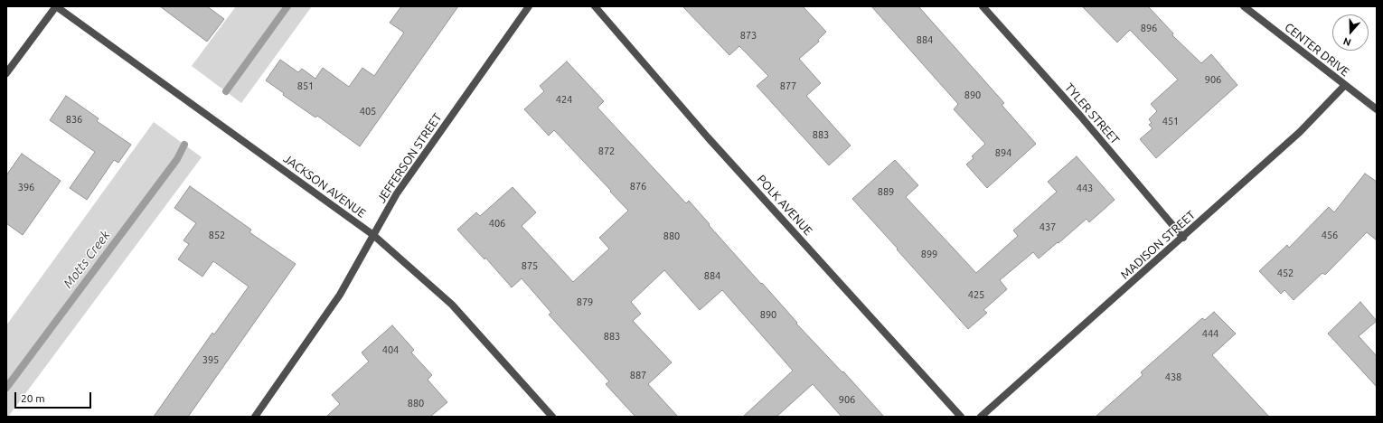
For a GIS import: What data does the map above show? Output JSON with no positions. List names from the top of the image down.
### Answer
{
  "streets": {
    "street": [
      "CENTER DRIVE",
      "TYLER STREET",
      "JEFFERSON STREET",
      "JACKSON AVENUE",
      "POLK AVENUE",
      "MADISON STREET"
    ]
  },
  "crossings": [
    ["CENTER DRIVE", "MADISON STREET"],
    ["TYLER STREET", "MADISON STREET"],
    ["JEFFERSON STREET", "JACKSON AVENUE"]
  ],
  "water": ["Motts Creek"],
  "house_numbers": [
    "896",
    "873",
    "884",
    "906",
    "851",
    "877",
    "890",
    "424",
    "405",
    "836",
    "451",
    "883",
    "872",
    "894",
    "876",
    "396",
    "443",
    "889",
    "406",
    "437",
    "852",
    "456",
    "880",
    "899",
    "875",
    "452",
    "884",
    "425",
    "879",
    "890",
    "444",
    "883",
    "404",
    "395",
    "887",
    "438",
    "906",
    "880"
  ],
  "scale_bar": "20 m",
  "north": "bottom"
}
